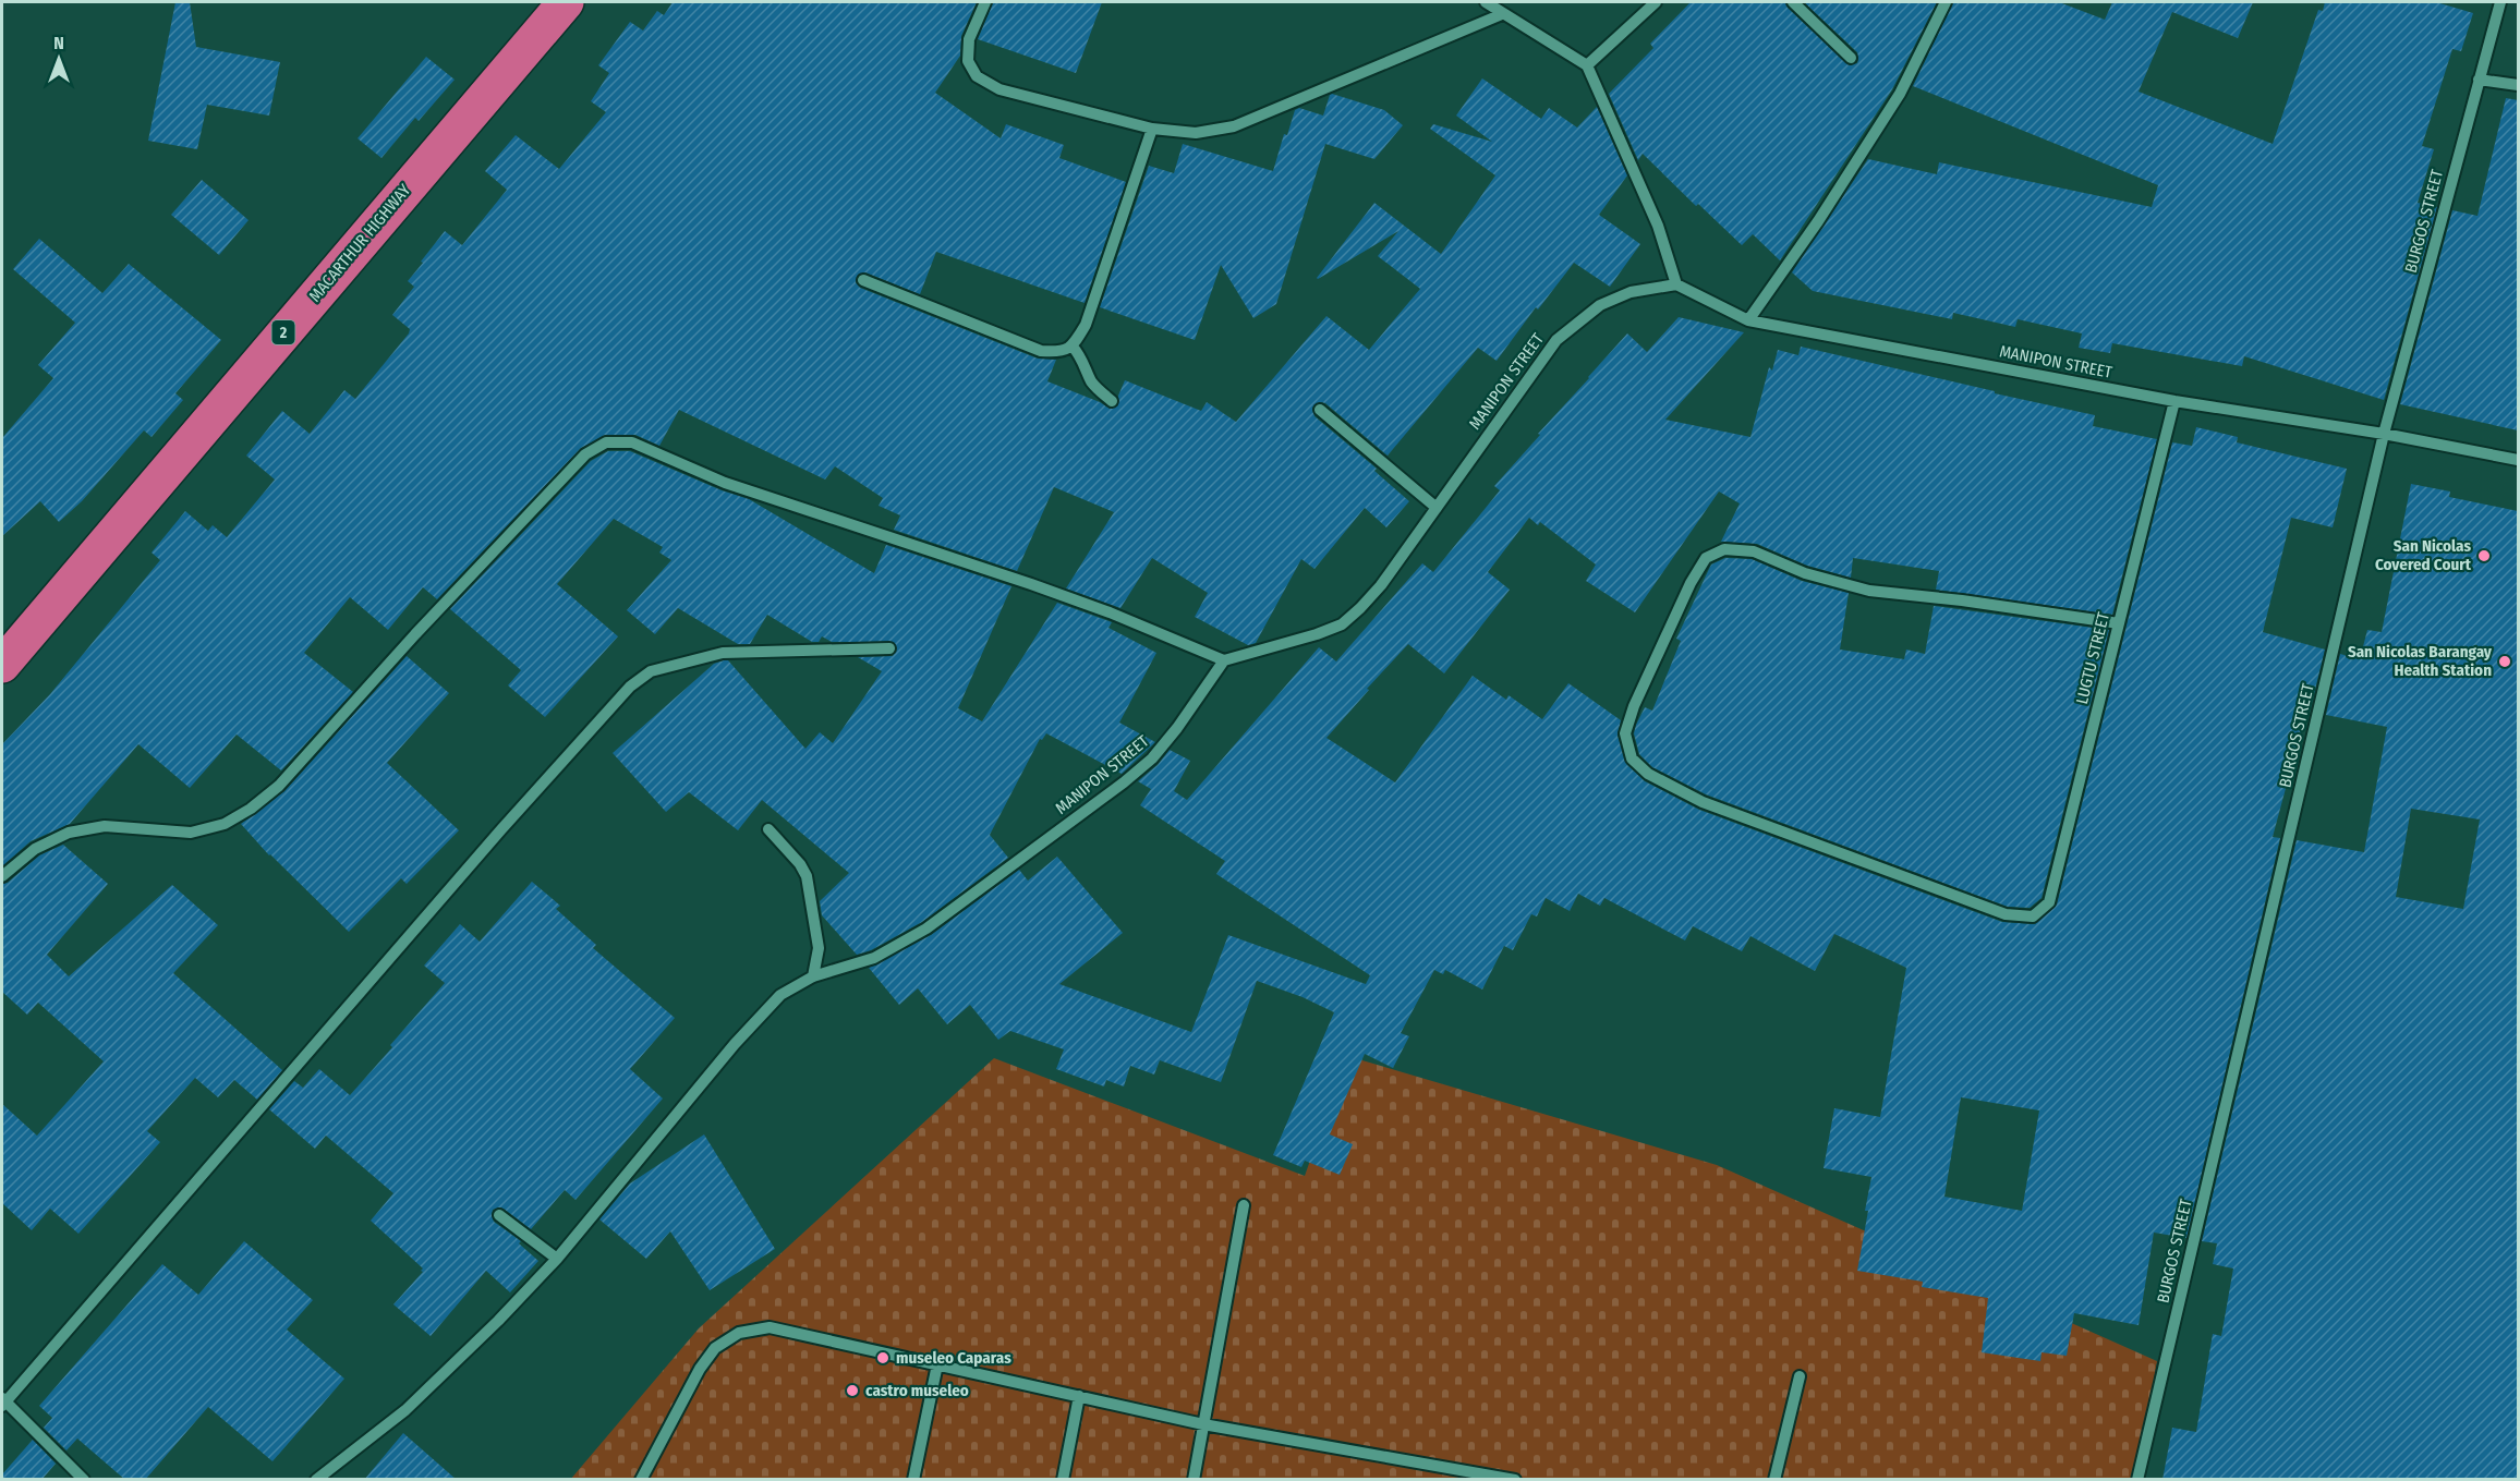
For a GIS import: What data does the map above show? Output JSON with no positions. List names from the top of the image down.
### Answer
{
  "streets": {
    "highway": ["MACARTHUR HIGHWAY", "2"],
    "street": ["BURGOS STREET", "MANIPON STREET", "LUGTU STREET"]
  },
  "crossings": [
    ["BURGOS STREET", "MANIPON STREET"],
    ["MANIPON STREET", "LUGTU STREET"]
  ],
  "places": [
    "San Nicolas Covered Court",
    "San Nicolas Barangay Health Station",
    "museleo Caparas",
    "castro museleo"
  ],
  "north": "top"
}
